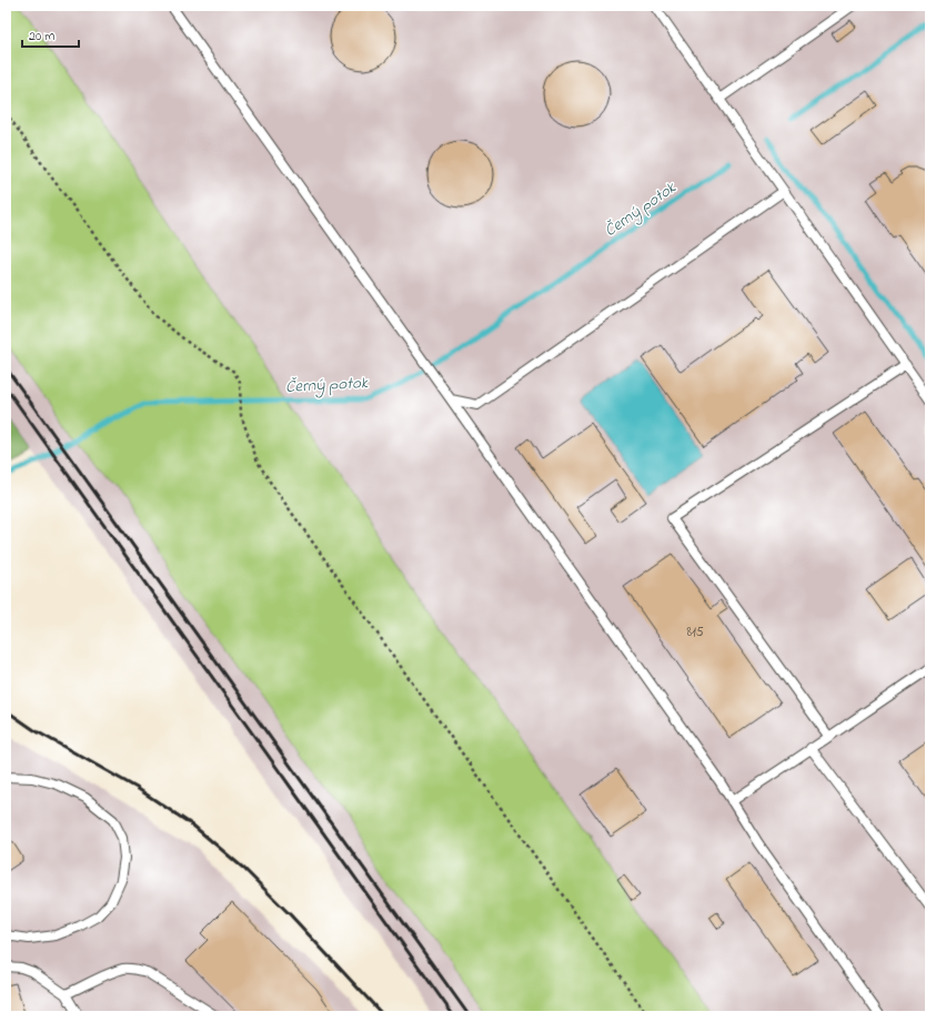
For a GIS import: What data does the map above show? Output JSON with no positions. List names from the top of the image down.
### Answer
{
  "water": ["Černý potok"],
  "house_numbers": ["815"],
  "scale_bar": "20 m"
}
